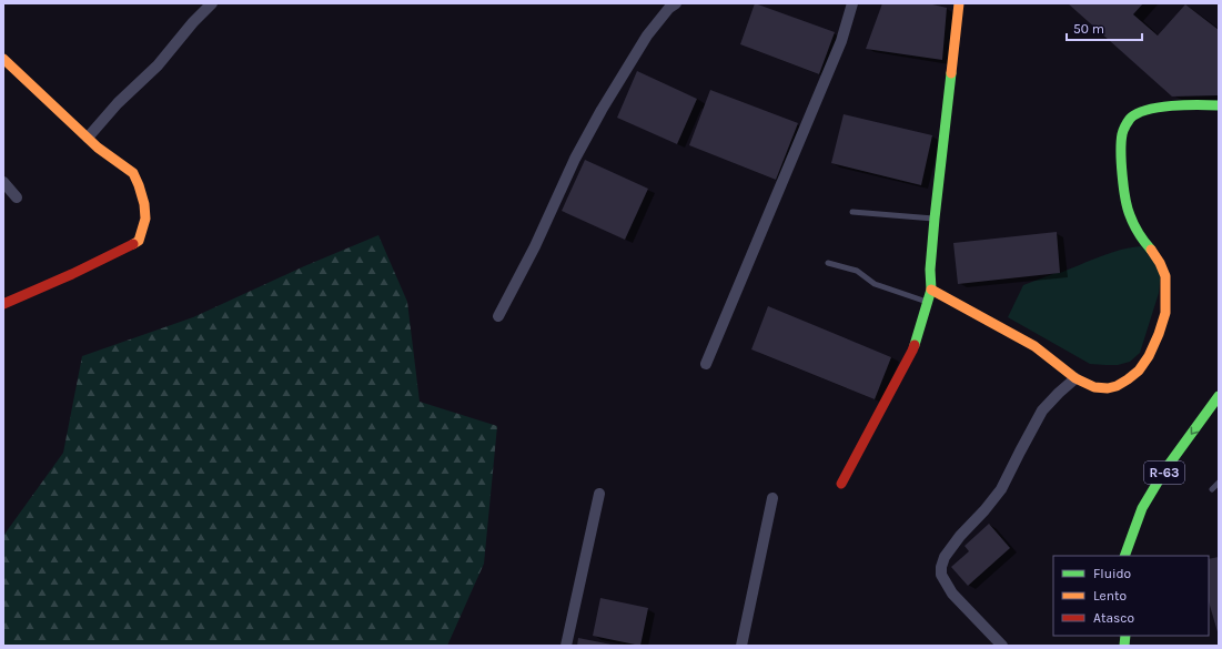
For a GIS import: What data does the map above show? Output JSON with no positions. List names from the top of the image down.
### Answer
{
  "streets": {
    "street": ["R-63"]
  },
  "legend": ["Fluido", "Lento", "Atasco"],
  "scale_bar": "50 m"
}
